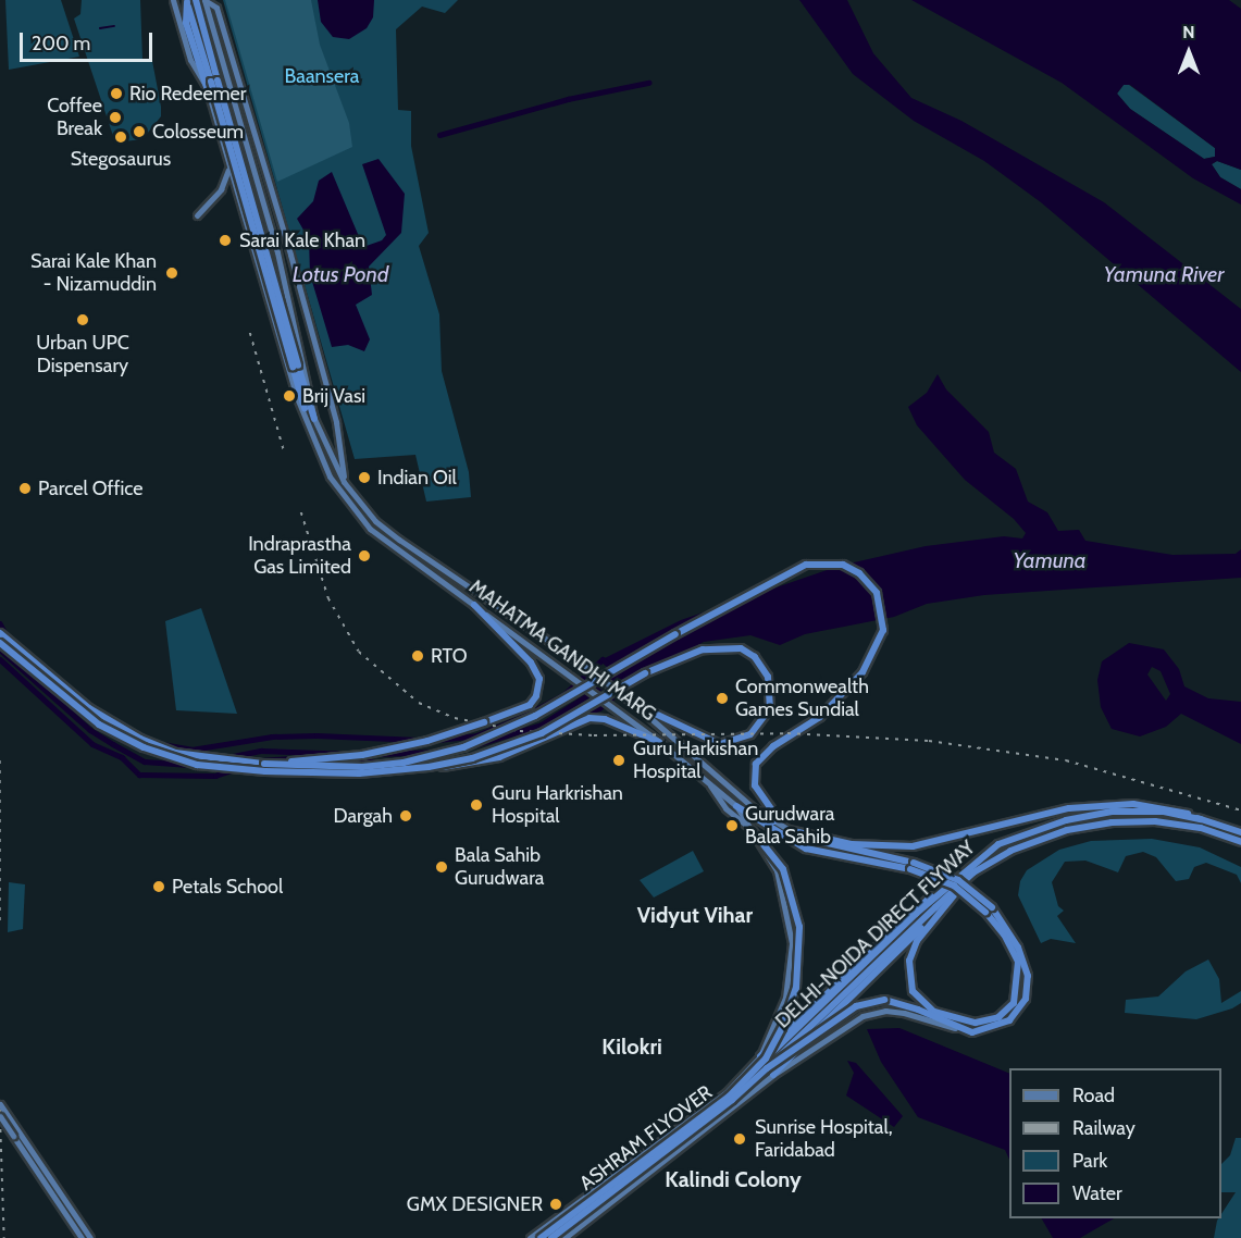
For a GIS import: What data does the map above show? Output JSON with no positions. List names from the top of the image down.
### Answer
{
  "streets": {
    "highway": ["DELHI-NOIDA DIRECT FLYWAY", "ASHRAM FLYOVER"],
    "main road": ["MAHATMA GANDHI MARG"]
  },
  "crossings": [
    ["DELHI-NOIDA DIRECT FLYWAY", "ASHRAM FLYOVER"]
  ],
  "districts": ["Vidyut Vihar", "Kilokri", "Kalindi Colony"],
  "water": ["Lotus Pond", "Yamuna River", "Yamuna"],
  "parks": ["Baansera"],
  "places": [
    "Rio Redeemer",
    "Coffee Break",
    "Colosseum",
    "Stegosaurus",
    "Sarai Kale Khan",
    "Sarai Kale Khan - Nizamuddin",
    "Urban UPC Dispensary",
    "Brij Vasi",
    "Indian Oil",
    "Parcel Office",
    "Indraprastha Gas Limited",
    "RTO",
    "Commonwealth Games Sundial",
    "Guru Harkishan Hospital",
    "Guru Harkrishan Hospital",
    "Dargah",
    "Gurudwara Bala Sahib",
    "Bala Sahib Gurudwara",
    "Petals School",
    "Sunrise Hospital, Faridabad",
    "GMX DESIGNER"
  ],
  "legend": [
    "Road",
    "Railway",
    "Park",
    "Water"
  ],
  "scale_bar": "200 m",
  "north": "top"
}
